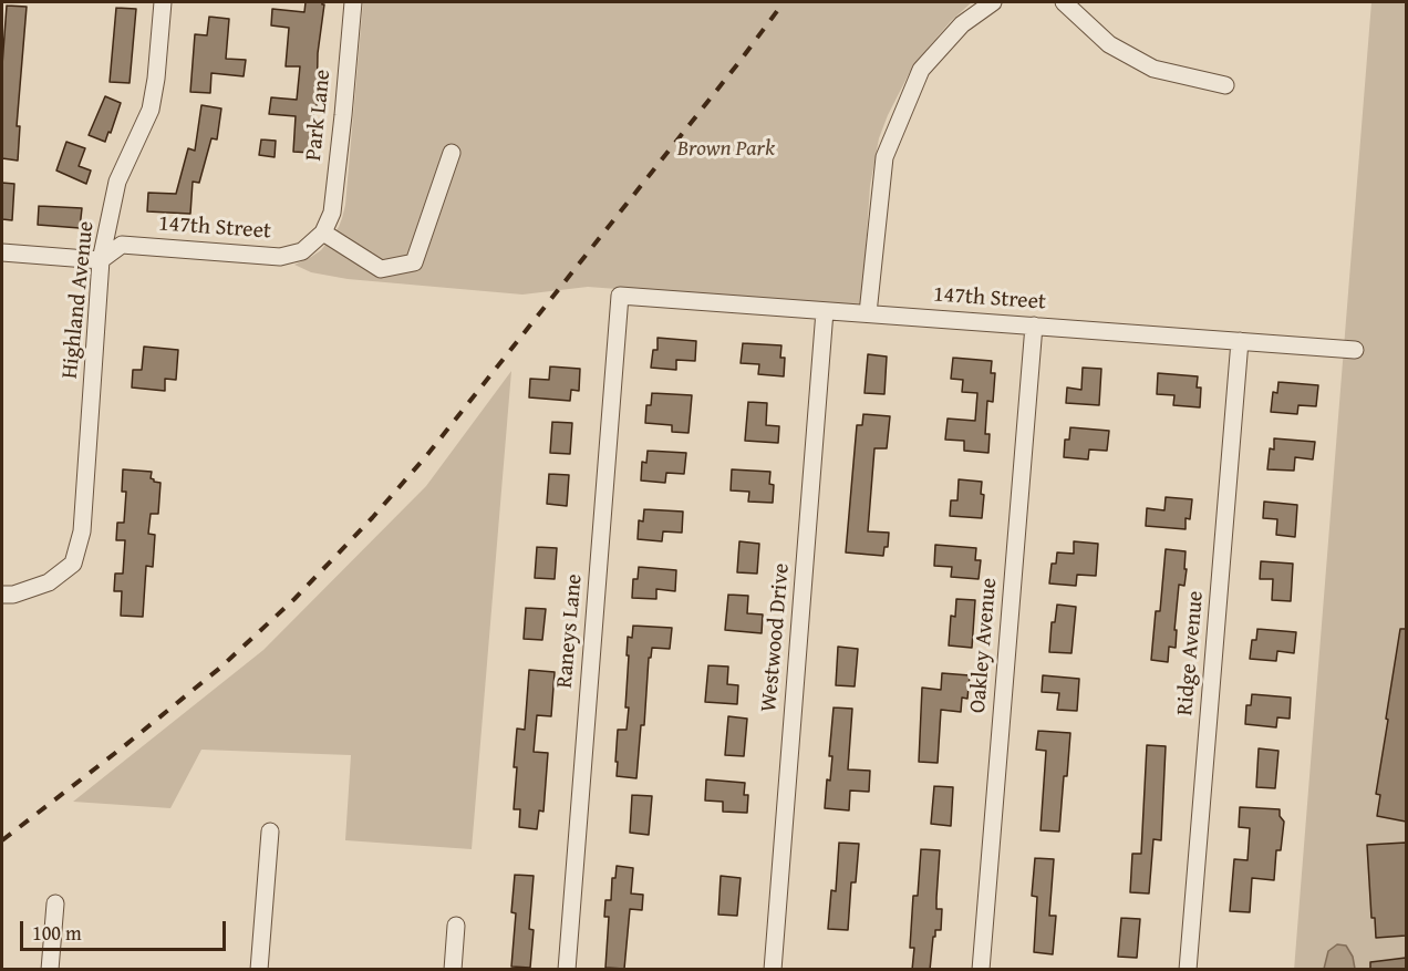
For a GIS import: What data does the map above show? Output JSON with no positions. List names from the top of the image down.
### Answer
{
  "streets": {
    "street": [
      "Park Lane",
      "147th Street",
      "Highland Avenue",
      "Raneys Lane",
      "Westwood Drive",
      "Oakley Avenue",
      "Ridge Avenue"
    ]
  },
  "crossings": [
    ["Park Lane", "147th Street"],
    ["147th Street", "Highland Avenue"],
    ["147th Street", "Raneys Lane"],
    ["147th Street", "Westwood Drive"],
    ["147th Street", "Oakley Avenue"],
    ["147th Street", "Ridge Avenue"]
  ],
  "parks": ["Brown Park"],
  "scale_bar": "100 m"
}
